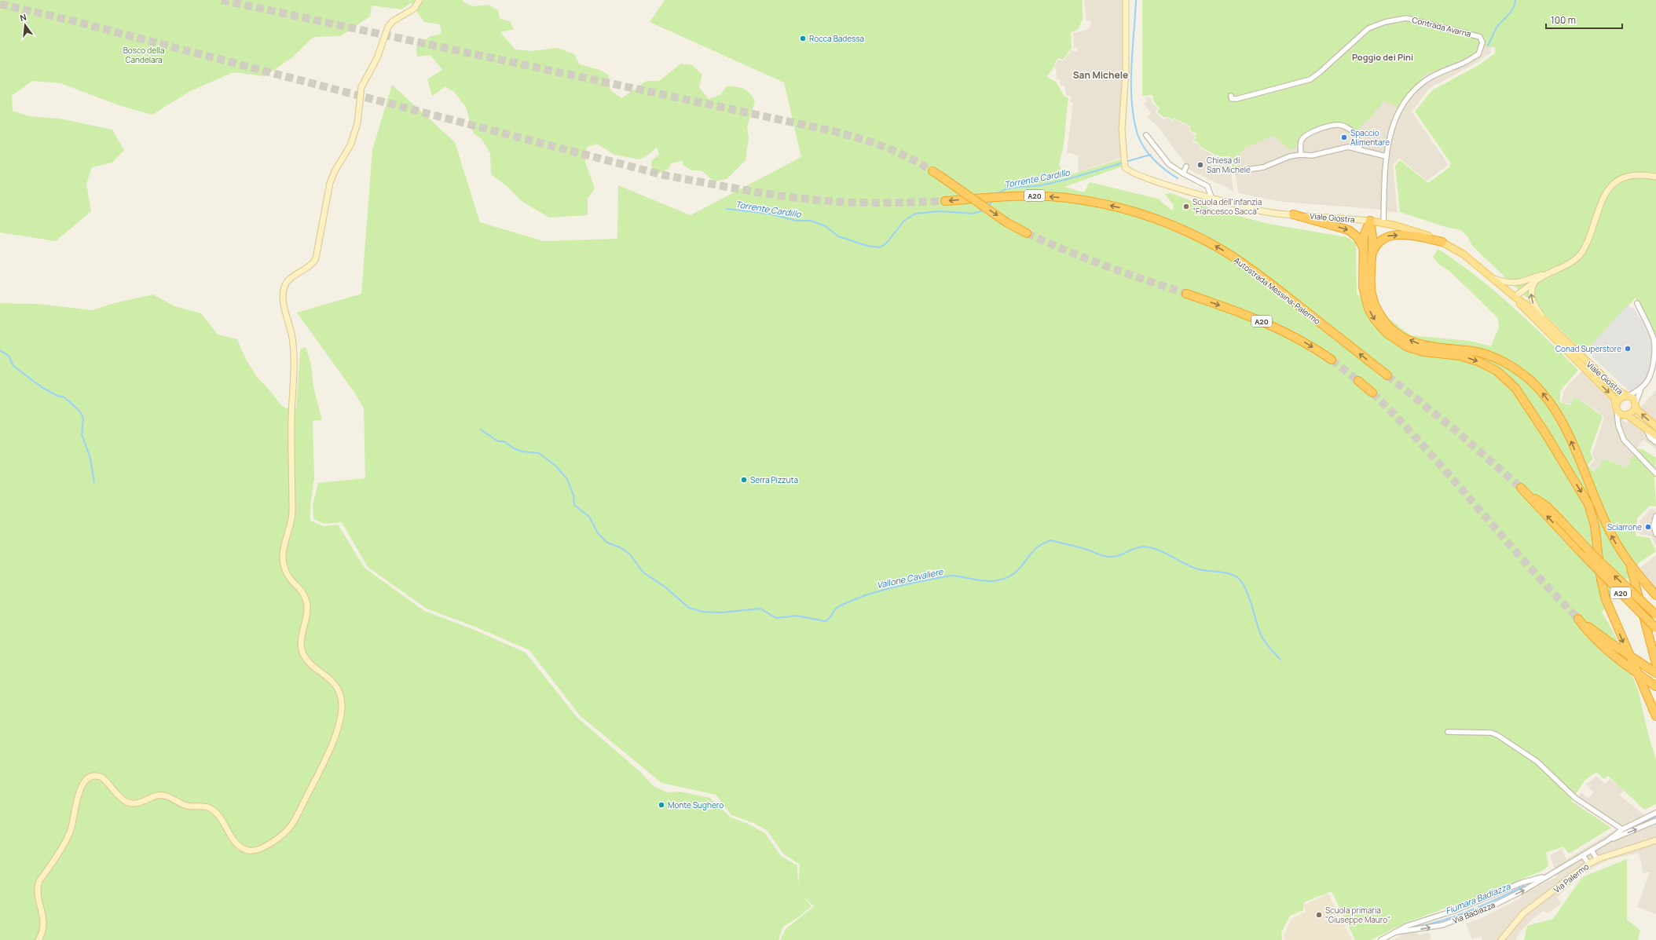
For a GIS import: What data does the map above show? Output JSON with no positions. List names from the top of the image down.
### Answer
{
  "streets": {
    "highway": ["A20", "Autostrada Messina-Palermo"],
    "main road": ["Viale Giostra", "Via Palermo"],
    "street": ["Contrada Avarna", "Via Badiazza"]
  },
  "districts": ["Poggio dei Pini", "San Michele"],
  "water": ["Torrente Cardillo", "Vallone Cavaliere", "Fiumara Badiazza"],
  "parks": ["Bosco della Candelara"],
  "places": [
    "Rocca Badessa",
    "Spaccio Alimentare",
    "Chiesa di San Michele",
    "Scuola dell'infanzia \"Francesco Saccà\"",
    "Conad Superstore",
    "Serra Pizzuta",
    "Sciarrone",
    "Monte Sughero",
    "Scuola primaria \"Giuseppe Mauro\""
  ],
  "scale_bar": "100 m",
  "north": "top"
}
